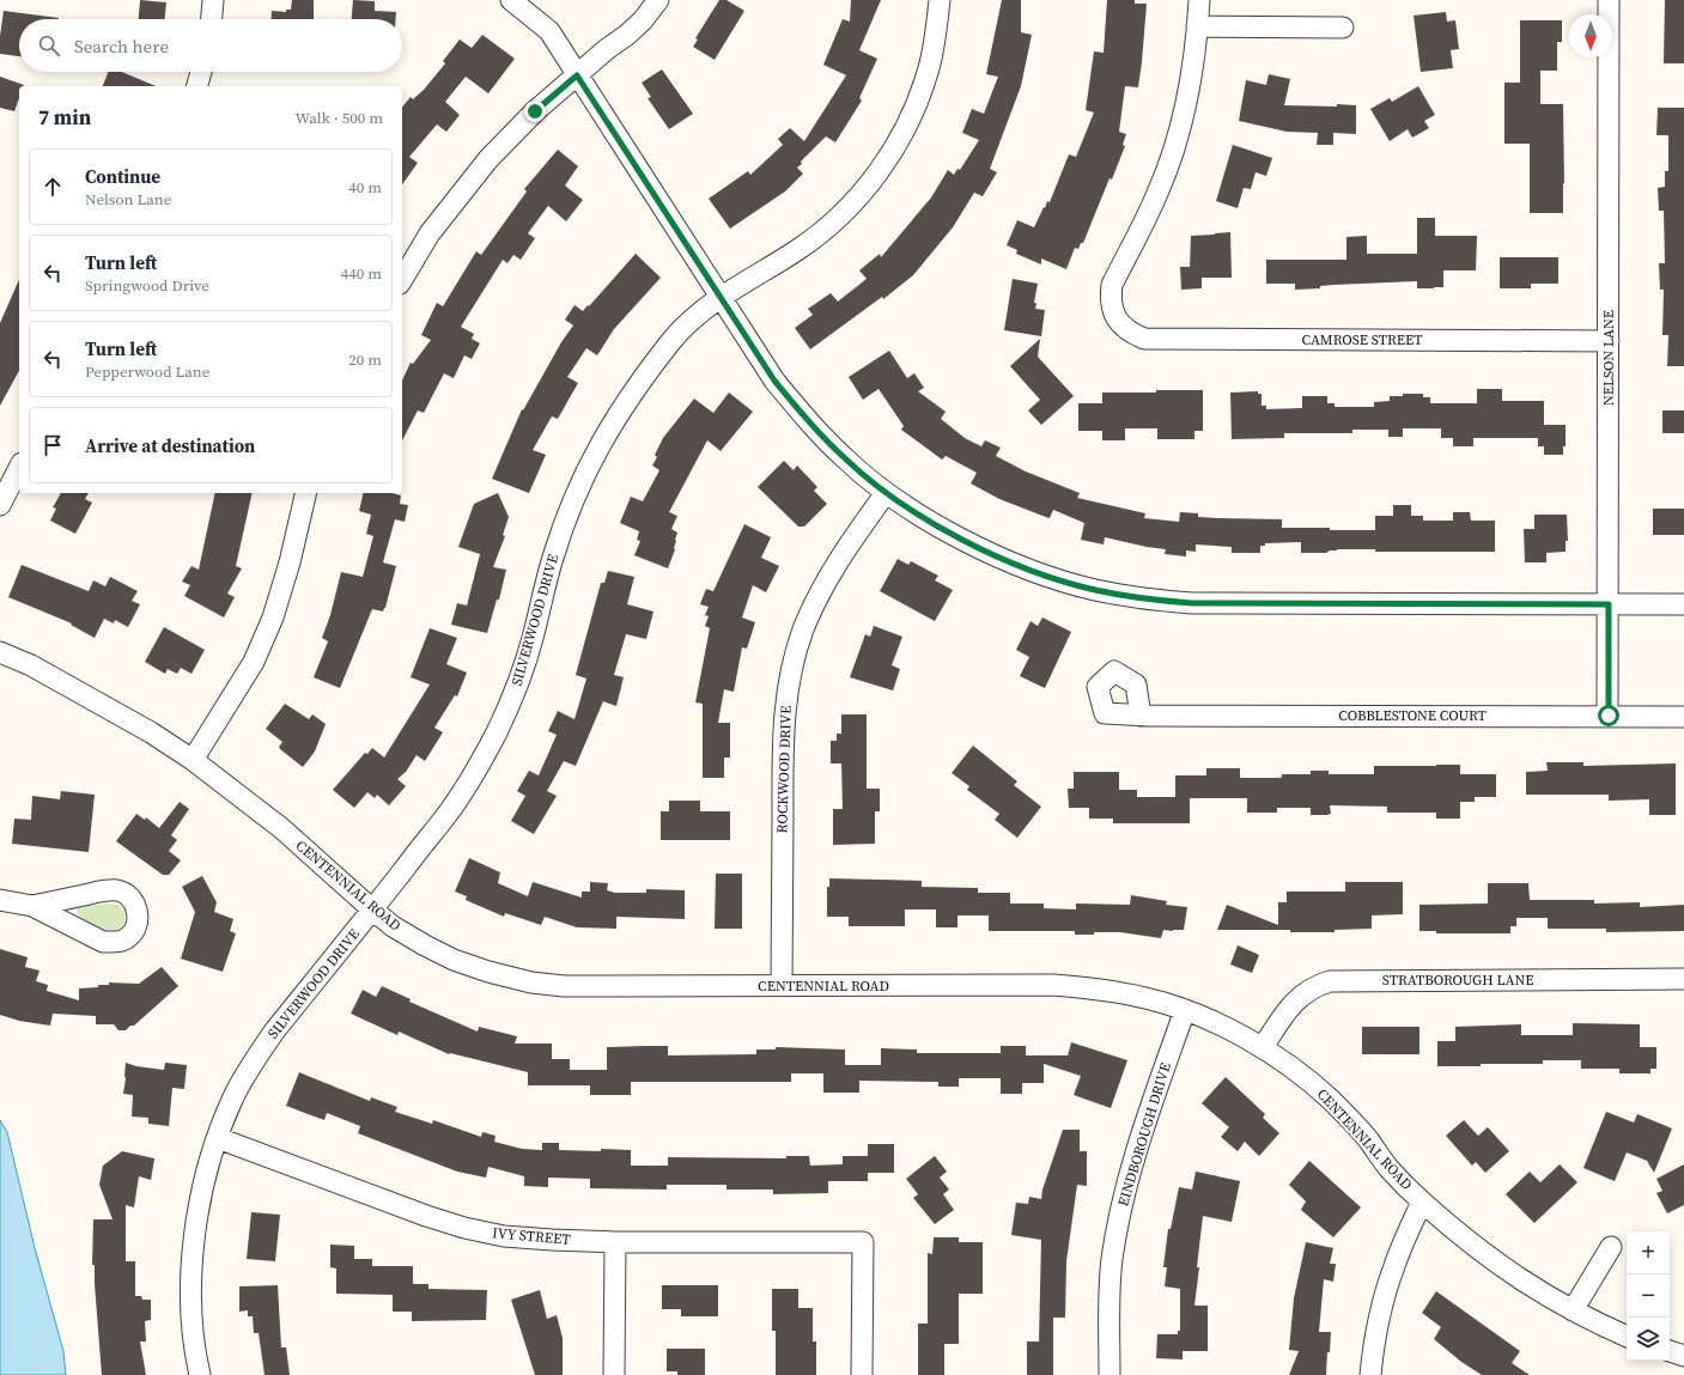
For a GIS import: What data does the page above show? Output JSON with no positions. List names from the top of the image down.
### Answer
{
  "streets": {
    "street": [
      "CAMROSE STREET",
      "NELSON LANE",
      "SILVERWOOD DRIVE",
      "COBBLESTONE COURT",
      "ROCKWOOD DRIVE",
      "CENTENNIAL ROAD",
      "STRATBOROUGH LANE",
      "EINDBOROUGH DRIVE",
      "IVY STREET"
    ]
  },
  "crossings": [
    ["CAMROSE STREET", "NELSON LANE"],
    ["NELSON LANE", "COBBLESTONE COURT"],
    ["SILVERWOOD DRIVE", "CENTENNIAL ROAD"],
    ["SILVERWOOD DRIVE", "IVY STREET"],
    ["ROCKWOOD DRIVE", "CENTENNIAL ROAD"],
    ["CENTENNIAL ROAD", "STRATBOROUGH LANE"],
    ["CENTENNIAL ROAD", "EINDBOROUGH DRIVE"]
  ],
  "north": "bottom",
  "page": {
    "search": "Search here",
    "heading": ["7 min", "Walk · 500 m"],
    "list": [
      ["Continue", "Nelson Lane", "40 m"],
      ["Turn left", "Springwood Drive", "440 m"],
      ["Turn left", "Pepperwood Lane", "20 m"],
      "Arrive at destination"
    ],
    "map_buttons": ["+", "−"]
  }
}
